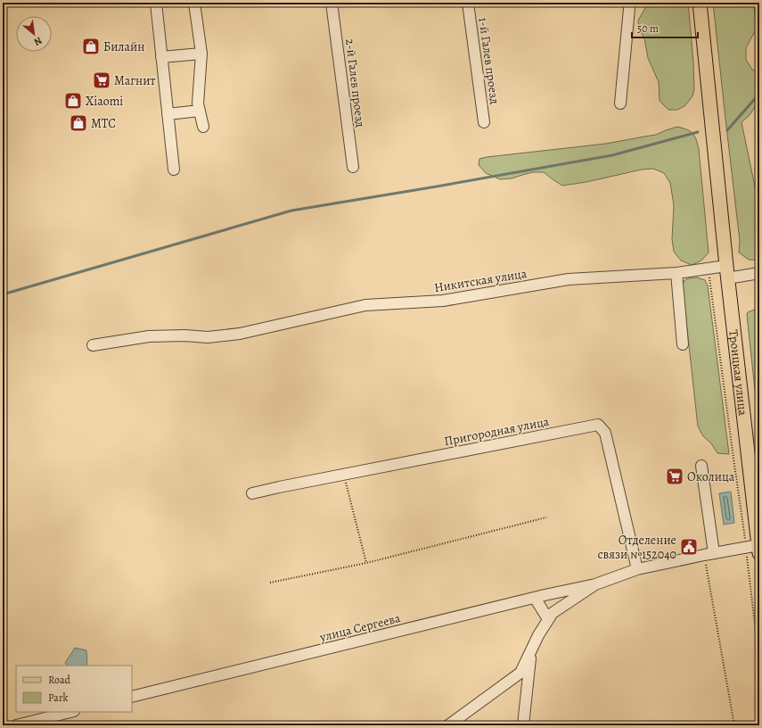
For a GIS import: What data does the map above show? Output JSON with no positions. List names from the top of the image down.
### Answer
{
  "streets": {
    "main road": ["Троицкая улица"],
    "street": [
      "1-й Галев проезд",
      "2-й Галев проезд",
      "Никитская улица",
      "Пригородная улица",
      "улица Сергеева"
    ]
  },
  "crossings": [
    ["Никитская улица", "Троицкая улица"]
  ],
  "places": {
    "shop": ["Билайн", "Xiaomi", "МТС"],
    "supermarket": ["Магнит", "Околица"],
    "public building": ["Отделение связи №152040"]
  },
  "legend": ["Road", "Park"],
  "scale_bar": "50 m",
  "north": "bottom right"
}
